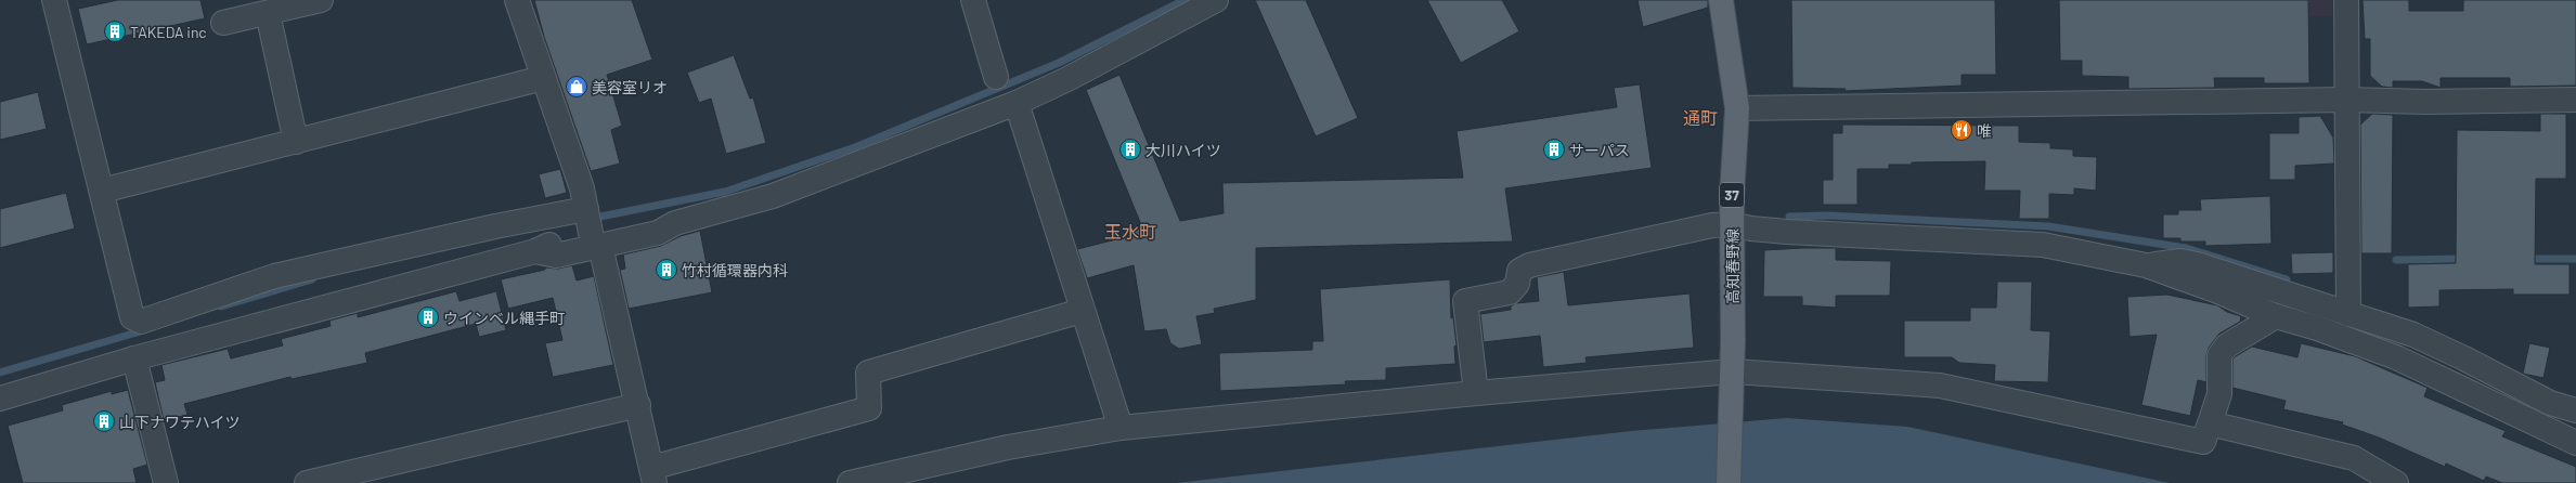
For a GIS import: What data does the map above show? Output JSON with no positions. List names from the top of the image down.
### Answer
{
  "streets": {
    "main road": ["37", "高知春野線"]
  },
  "districts": ["通町", "玉水町"],
  "places": {
    "building": [
      "TAKEDA inc",
      "大川ハイツ",
      "サーパス",
      "竹村循環器内科",
      "ウインベル縄手町",
      "山下ナワテハイツ"
    ],
    "shop": ["美容室リオ"],
    "restaurant": ["唯"]
  }
}
